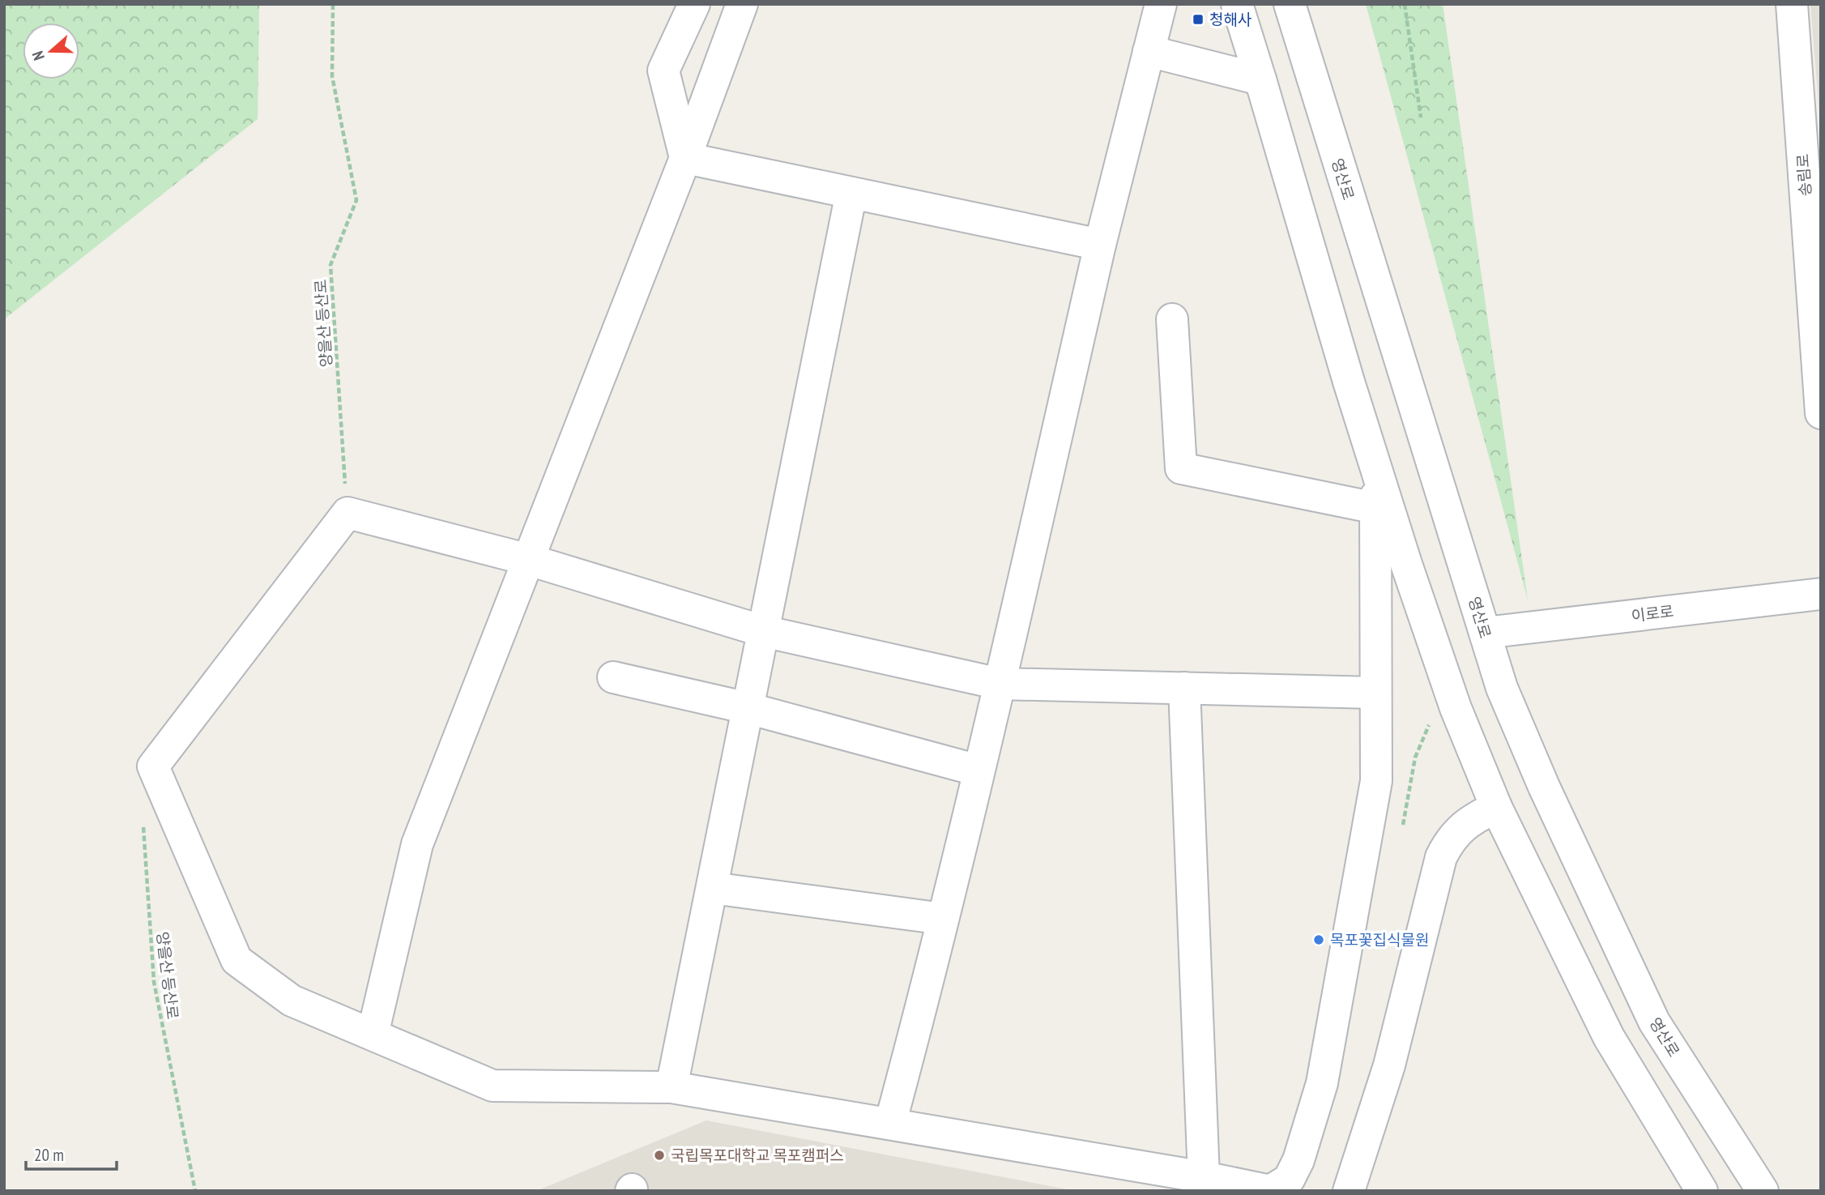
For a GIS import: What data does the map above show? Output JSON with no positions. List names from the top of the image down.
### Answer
{
  "streets": {
    "street": ["송림로", "영산로", "이로로"],
    "path": ["양을산 등산로"]
  },
  "crossings": [
    ["영산로", "이로로"]
  ],
  "places": {
    "transit": ["청해사"],
    "other": ["목포꽃집식물원", "국립목포대학교 목포캠퍼스"]
  },
  "scale_bar": "20 m",
  "north": "left"
}
